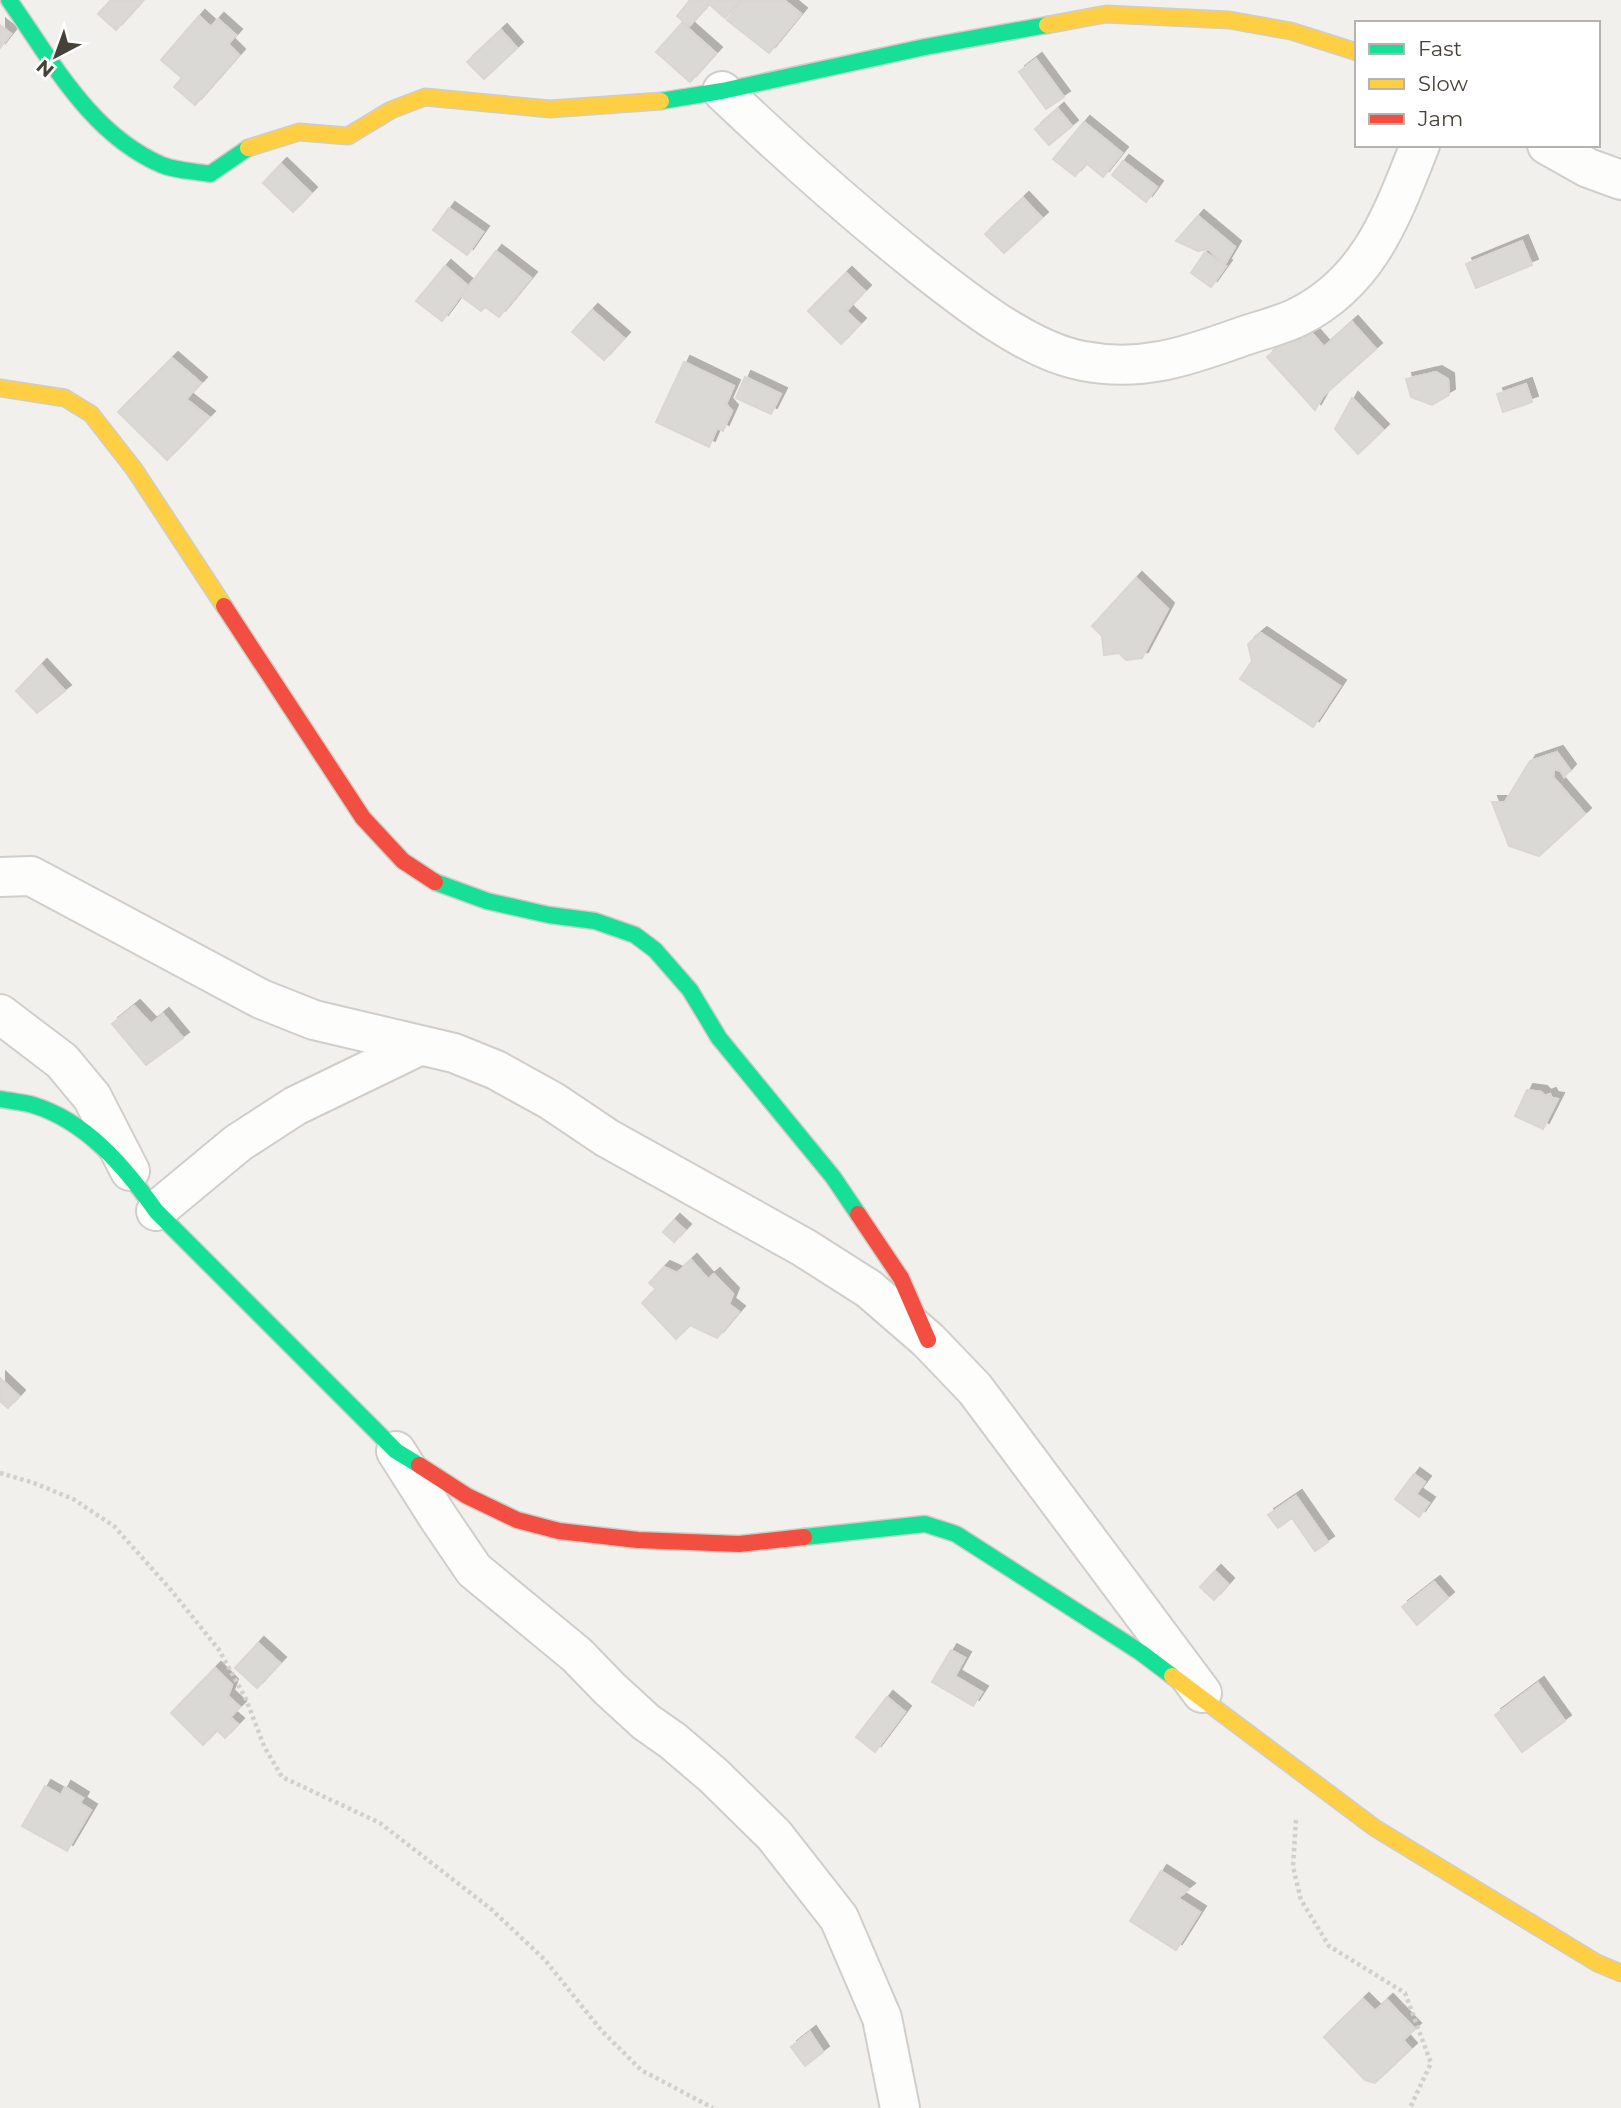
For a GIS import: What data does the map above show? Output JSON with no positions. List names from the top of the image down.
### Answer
{
  "legend": ["Fast", "Slow", "Jam"],
  "north": "bottom left"
}
